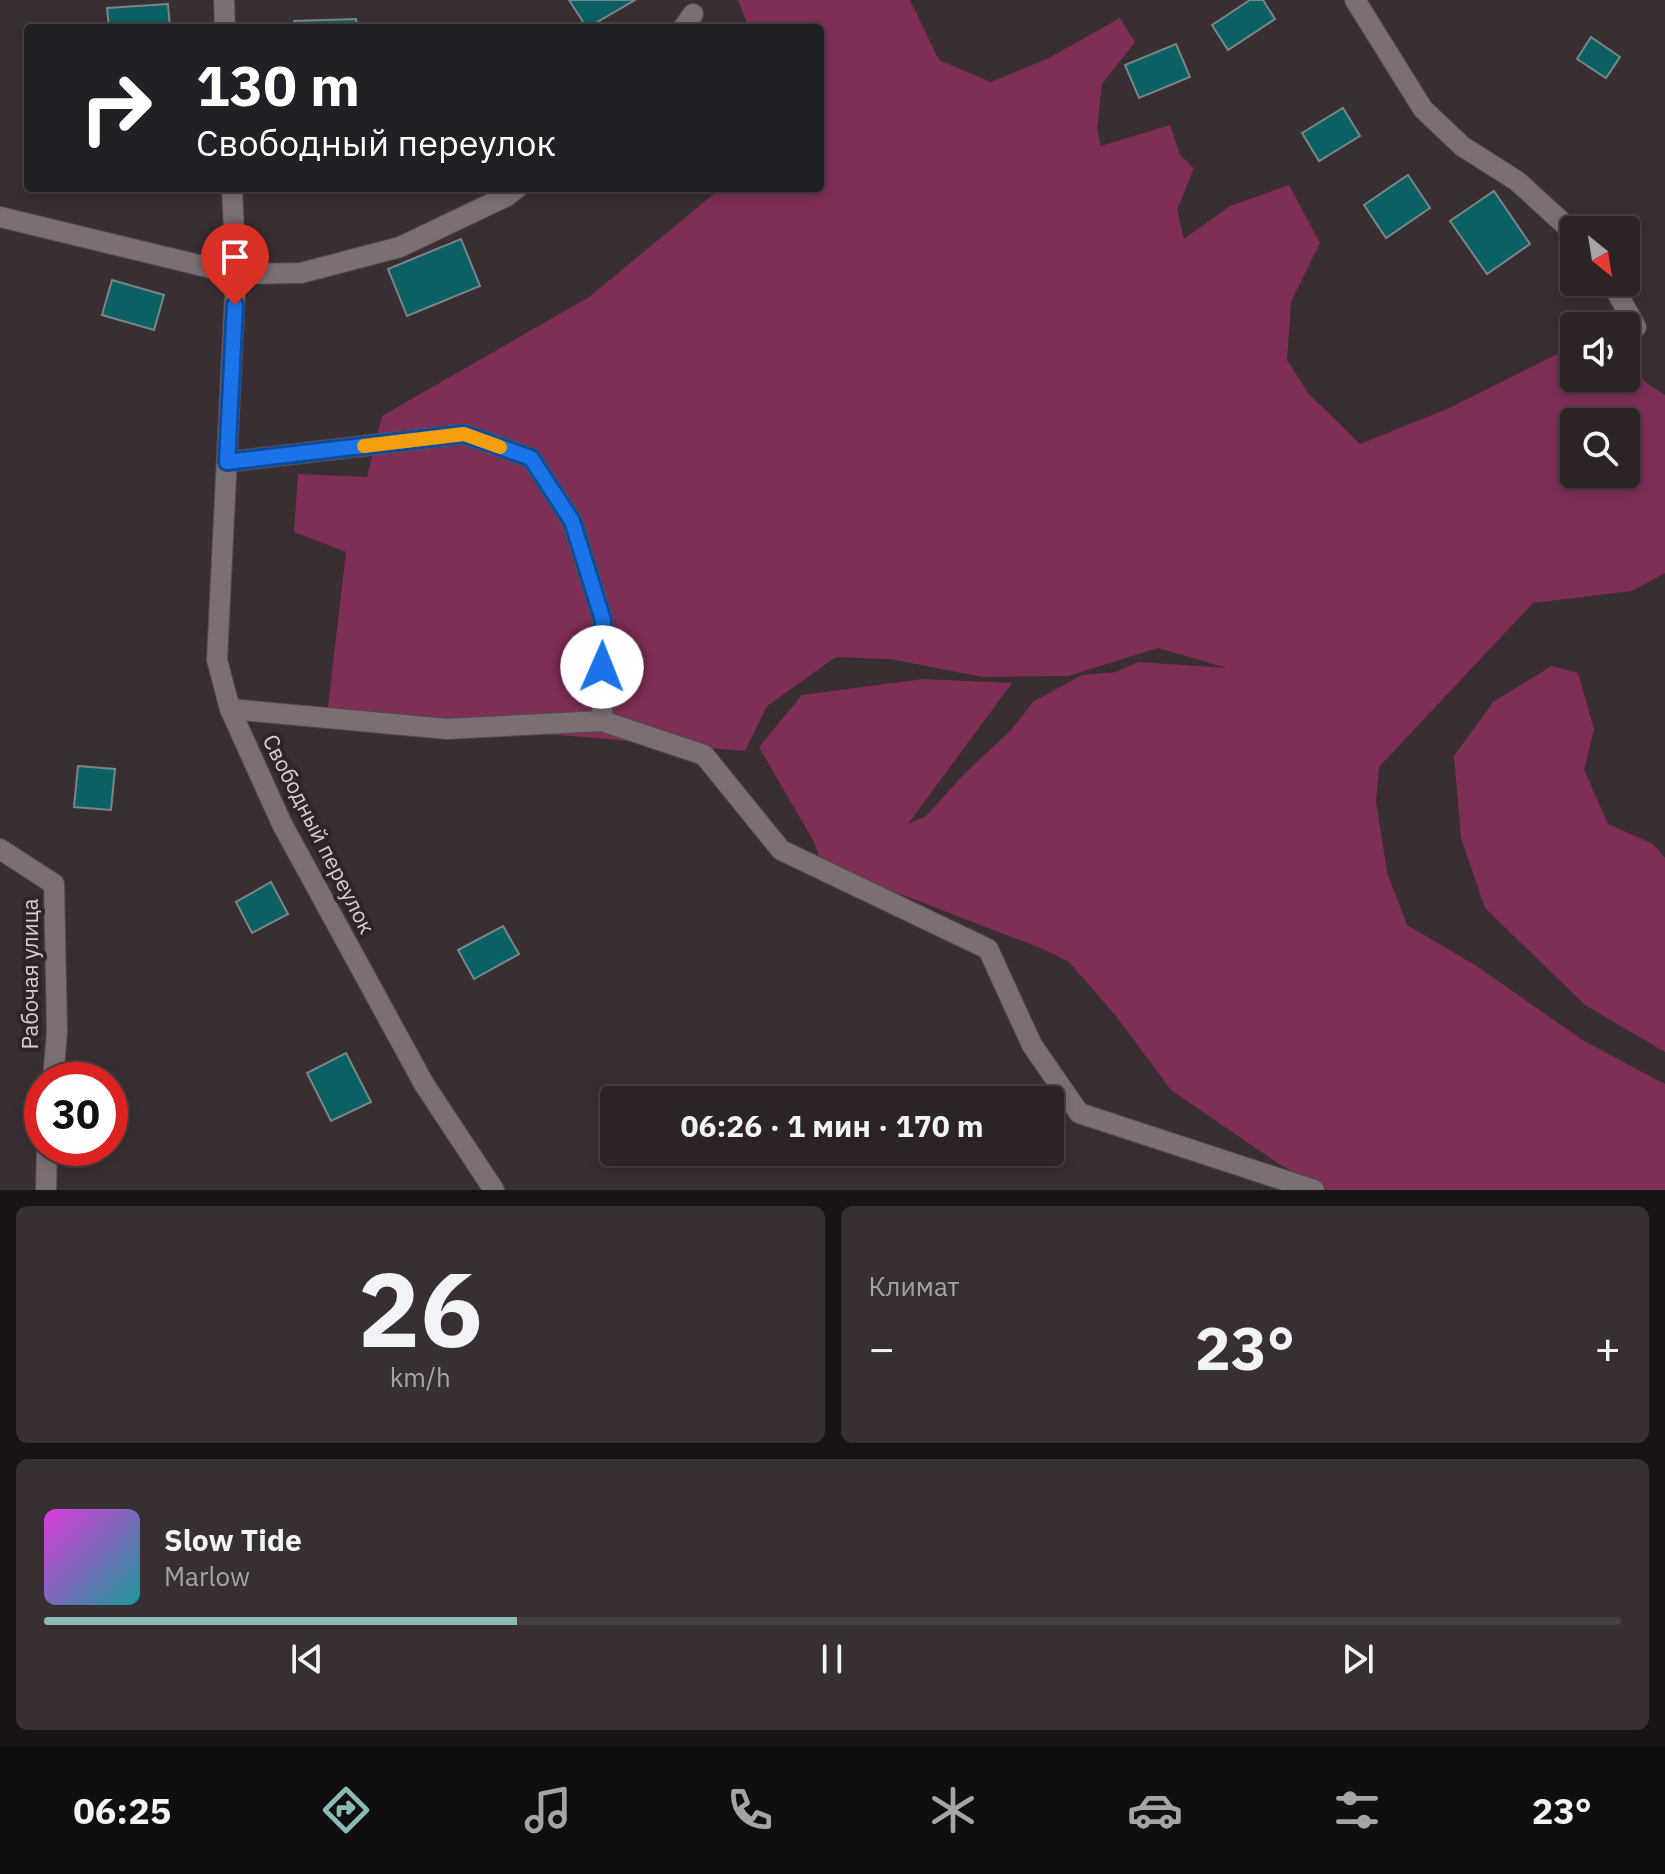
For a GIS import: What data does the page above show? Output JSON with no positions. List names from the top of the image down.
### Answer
{
  "streets": {
    "street": ["Свободный переулок", "Рабочая улица"]
  },
  "north": "bottom right",
  "page": {
    "turn": ["130 m", "Свободный переулок"],
    "limit": "30",
    "trip": "06:26 · 1 мин · 170 m",
    "tile": [
      ["26", "km/h"],
      "Климат"
    ],
    "heat": ["−", "23°", "+"],
    "song": ["Slow Tide", "Marlow"],
    "tabs": ["06:25", "23°"]
  }
}
